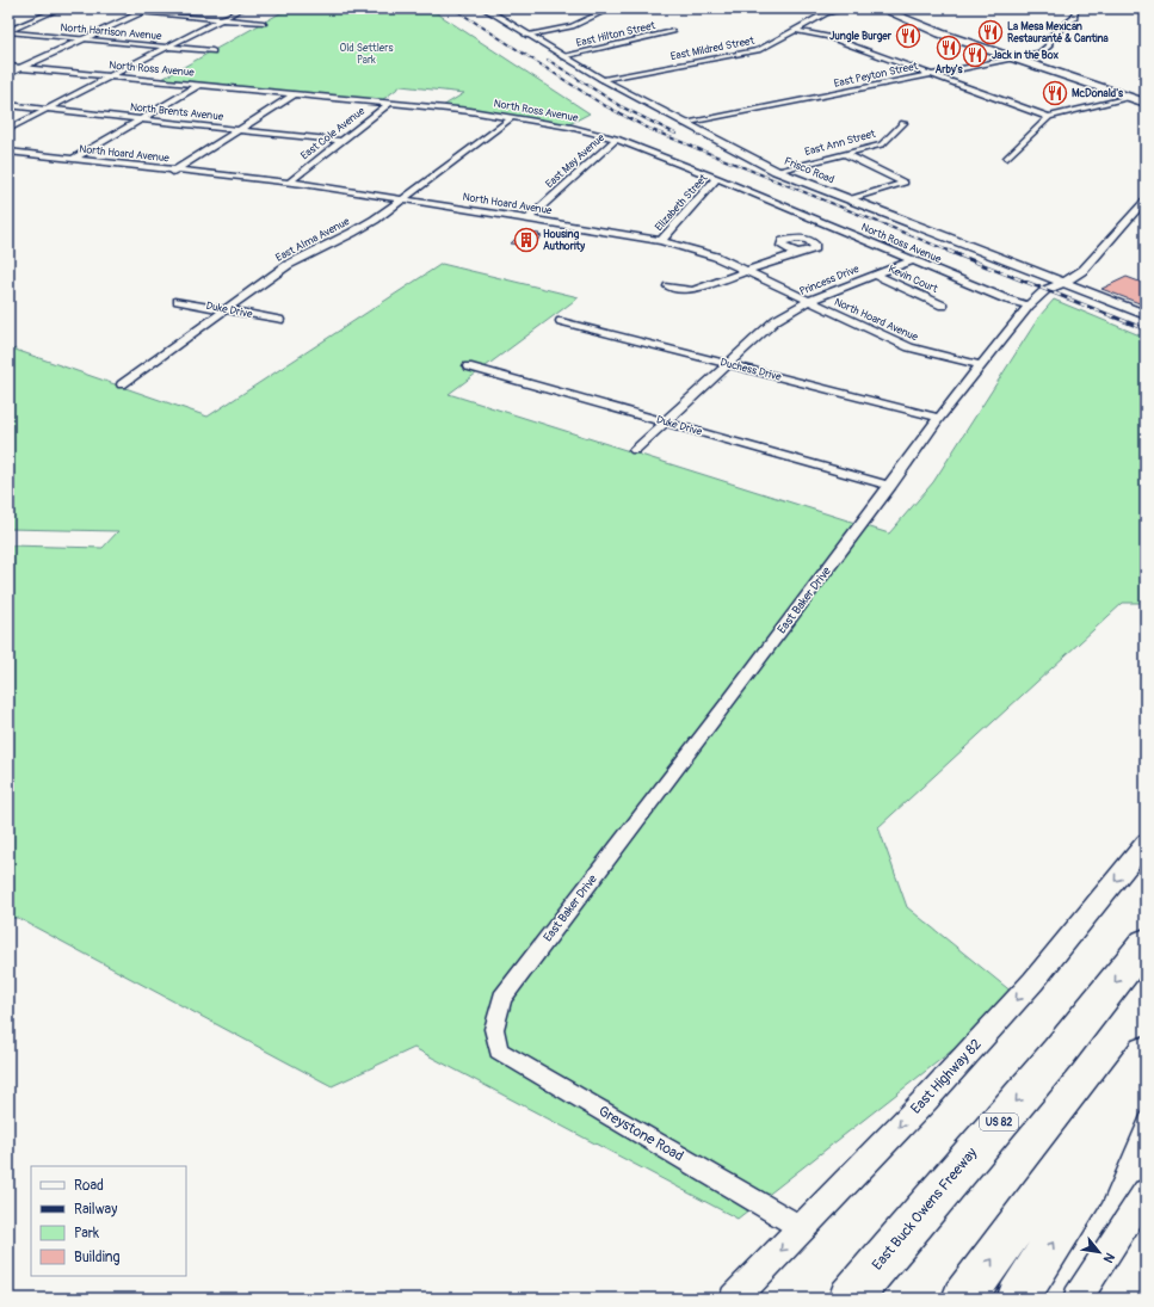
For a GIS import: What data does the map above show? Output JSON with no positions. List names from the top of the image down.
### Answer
{
  "streets": {
    "highway": ["US 82", "East Buck Owens Freeway"],
    "street": [
      "North Harrison Avenue",
      "East Hilton Street",
      "East Mildred Street",
      "North Ross Avenue",
      "East Peyton Street",
      "North Brents Avenue",
      "East Cole Avenue",
      "East Ann Street",
      "North Hoard Avenue",
      "East May Avenue",
      "Frisco Road",
      "Elizabeth Street",
      "East Alma Avenue",
      "Kevin Court",
      "Princess Drive",
      "Duke Drive",
      "Duchess Drive",
      "East Baker Drive",
      "East Highway 82",
      "Greystone Road"
    ]
  },
  "crossings": [
    ["East Hilton Street", "Frisco Road"],
    ["East Mildred Street", "Frisco Road"],
    ["North Ross Avenue", "East Cole Avenue"],
    ["North Ross Avenue", "East May Avenue"],
    ["North Ross Avenue", "Elizabeth Street"],
    ["North Ross Avenue", "East Alma Avenue"],
    ["North Ross Avenue", "Princess Drive"],
    ["North Ross Avenue", "East Baker Drive"],
    ["East Peyton Street", "Frisco Road"],
    ["North Brents Avenue", "East Cole Avenue"],
    ["East Cole Avenue", "North Hoard Avenue"],
    ["East Ann Street", "Frisco Road"],
    ["North Hoard Avenue", "East May Avenue"],
    ["North Hoard Avenue", "Elizabeth Street"],
    ["North Hoard Avenue", "East Alma Avenue"],
    ["North Hoard Avenue", "Princess Drive"],
    ["North Hoard Avenue", "East Baker Drive"],
    ["Frisco Road", "East Baker Drive"],
    ["East Alma Avenue", "Duke Drive"],
    ["Kevin Court", "Princess Drive"],
    ["Princess Drive", "Duke Drive"],
    ["Princess Drive", "Duchess Drive"],
    ["Duke Drive", "East Baker Drive"],
    ["Duchess Drive", "East Baker Drive"],
    ["East Baker Drive", "Greystone Road"],
    ["East Highway 82", "Greystone Road"]
  ],
  "one_way": ["East Highway 82"],
  "parks": ["Old Settlers Park"],
  "places": {
    "restaurant": [
      "La Mesa Mexican Restauranté & Cantina",
      "Jungle Burger",
      "Arby's",
      "Jack in the Box",
      "McDonald's"
    ],
    "building": ["Housing Authority"]
  },
  "legend": [
    "Road",
    "Railway",
    "Park",
    "Building"
  ],
  "north": "bottom right"
}
